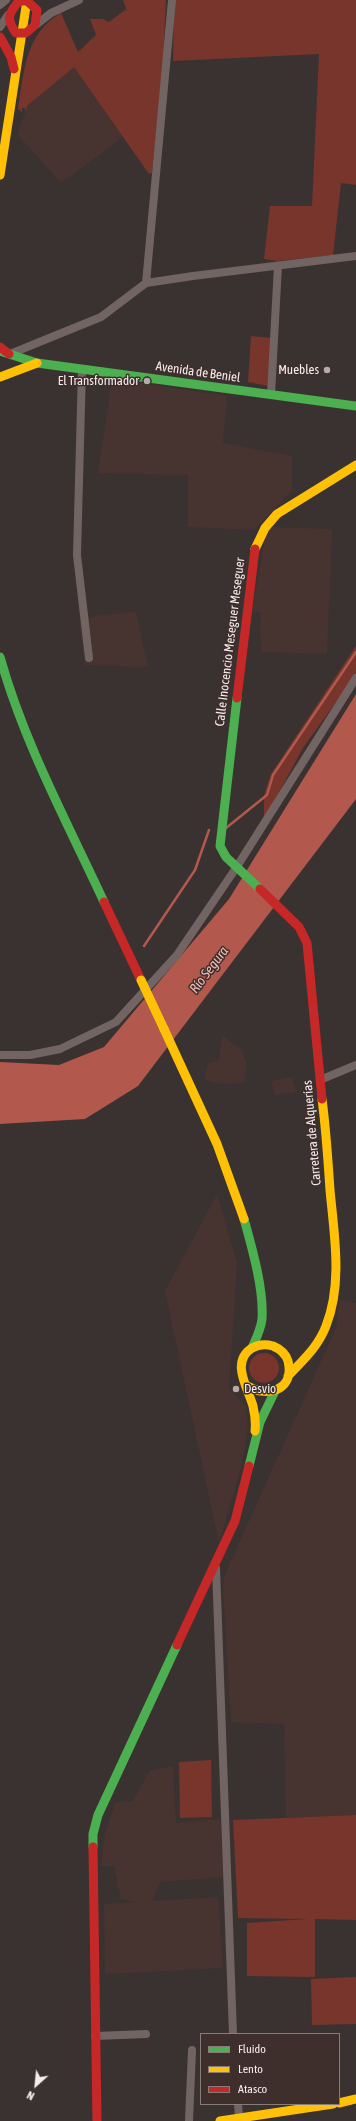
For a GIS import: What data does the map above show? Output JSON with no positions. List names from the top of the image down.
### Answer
{
  "streets": {
    "main road": ["Avenida de Beniel", "Calle Inocencio Meseguer Meseguer", "Carretera de Alquerías"]
  },
  "crossings": [
    ["Calle Inocencio Meseguer Meseguer", "Carretera de Alquerías"]
  ],
  "water": ["Río Segura"],
  "places": ["Muebles", "El Transformador", "Desvio"],
  "legend": ["Fluido", "Lento", "Atasco"],
  "north": "bottom left"
}
